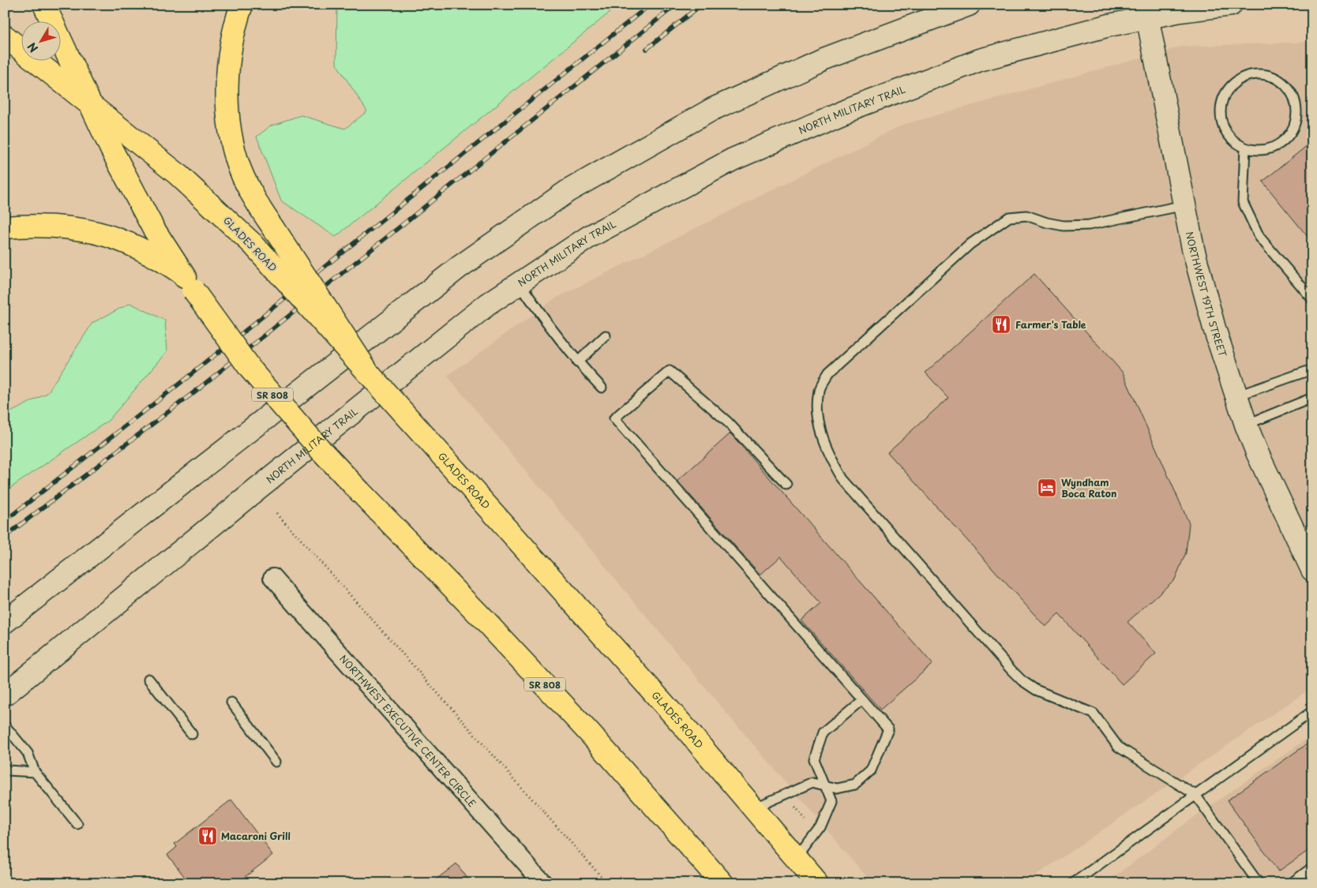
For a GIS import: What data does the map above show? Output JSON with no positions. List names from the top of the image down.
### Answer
{
  "streets": {
    "main road": [
      "NORTH MILITARY TRAIL",
      "GLADES ROAD",
      "NORTHWEST 19TH STREET",
      "SR 808"
    ],
    "street": ["NORTHWEST EXECUTIVE CENTER CIRCLE"]
  },
  "crossings": [
    ["NORTH MILITARY TRAIL", "NORTHWEST 19TH STREET"]
  ],
  "places": {
    "restaurant": ["Farmer's Table", "Macaroni Grill"],
    "hotel": ["Wyndham Boca Raton"]
  },
  "north": "bottom left"
}
